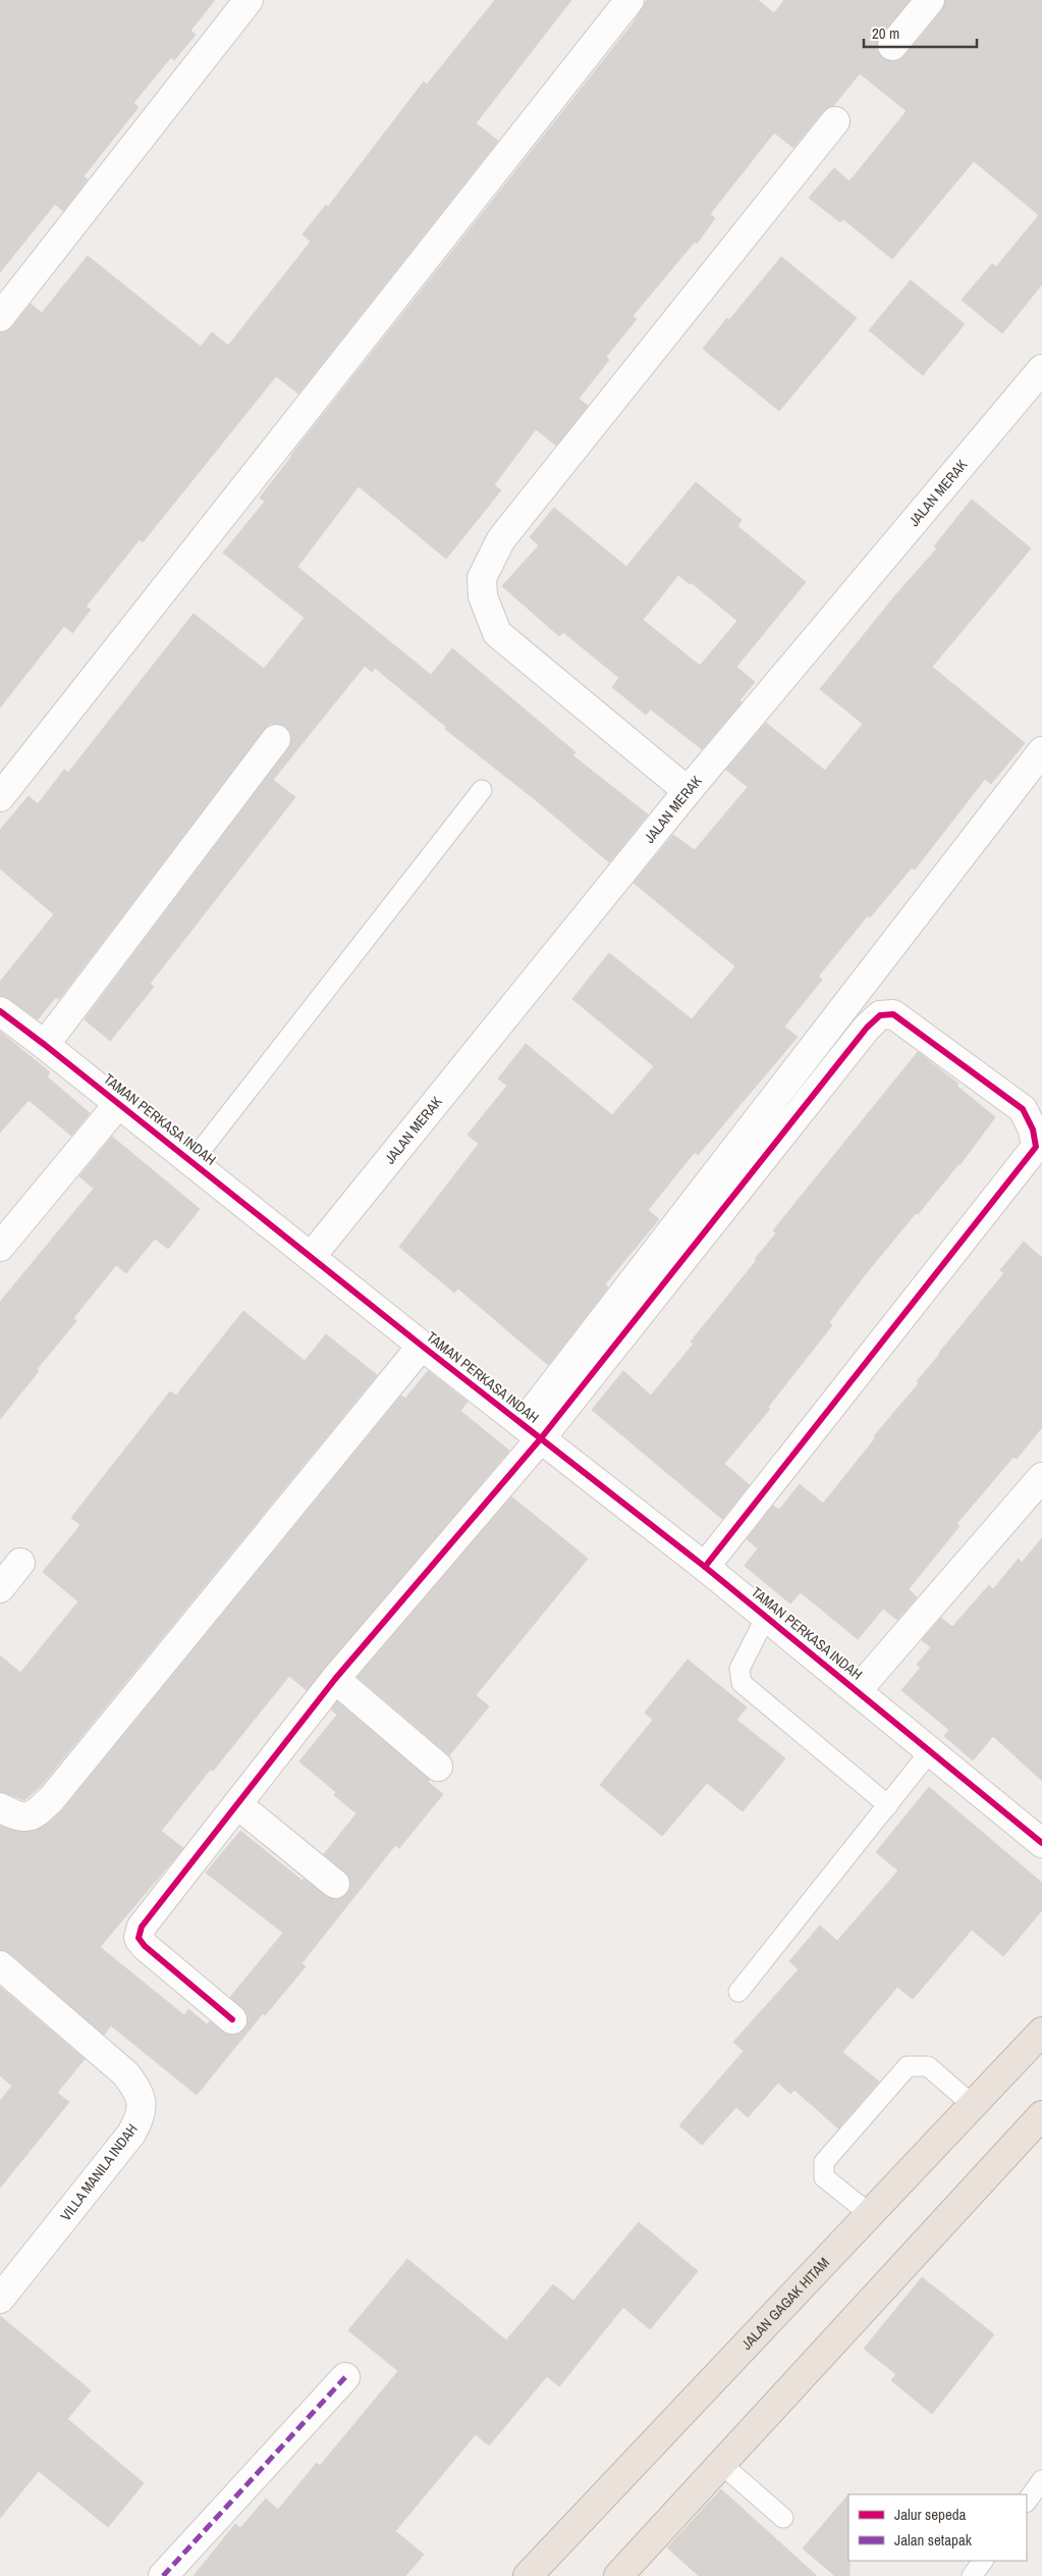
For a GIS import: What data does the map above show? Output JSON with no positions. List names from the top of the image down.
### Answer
{
  "streets": {
    "highway": ["JALAN GAGAK HITAM"],
    "street": ["JALAN MERAK", "TAMAN PERKASA INDAH", "VILLA MANILA INDAH"]
  },
  "crossings": [
    ["JALAN MERAK", "TAMAN PERKASA INDAH"]
  ],
  "legend": ["Jalur sepeda", "Jalan setapak"],
  "scale_bar": "20 m"
}
